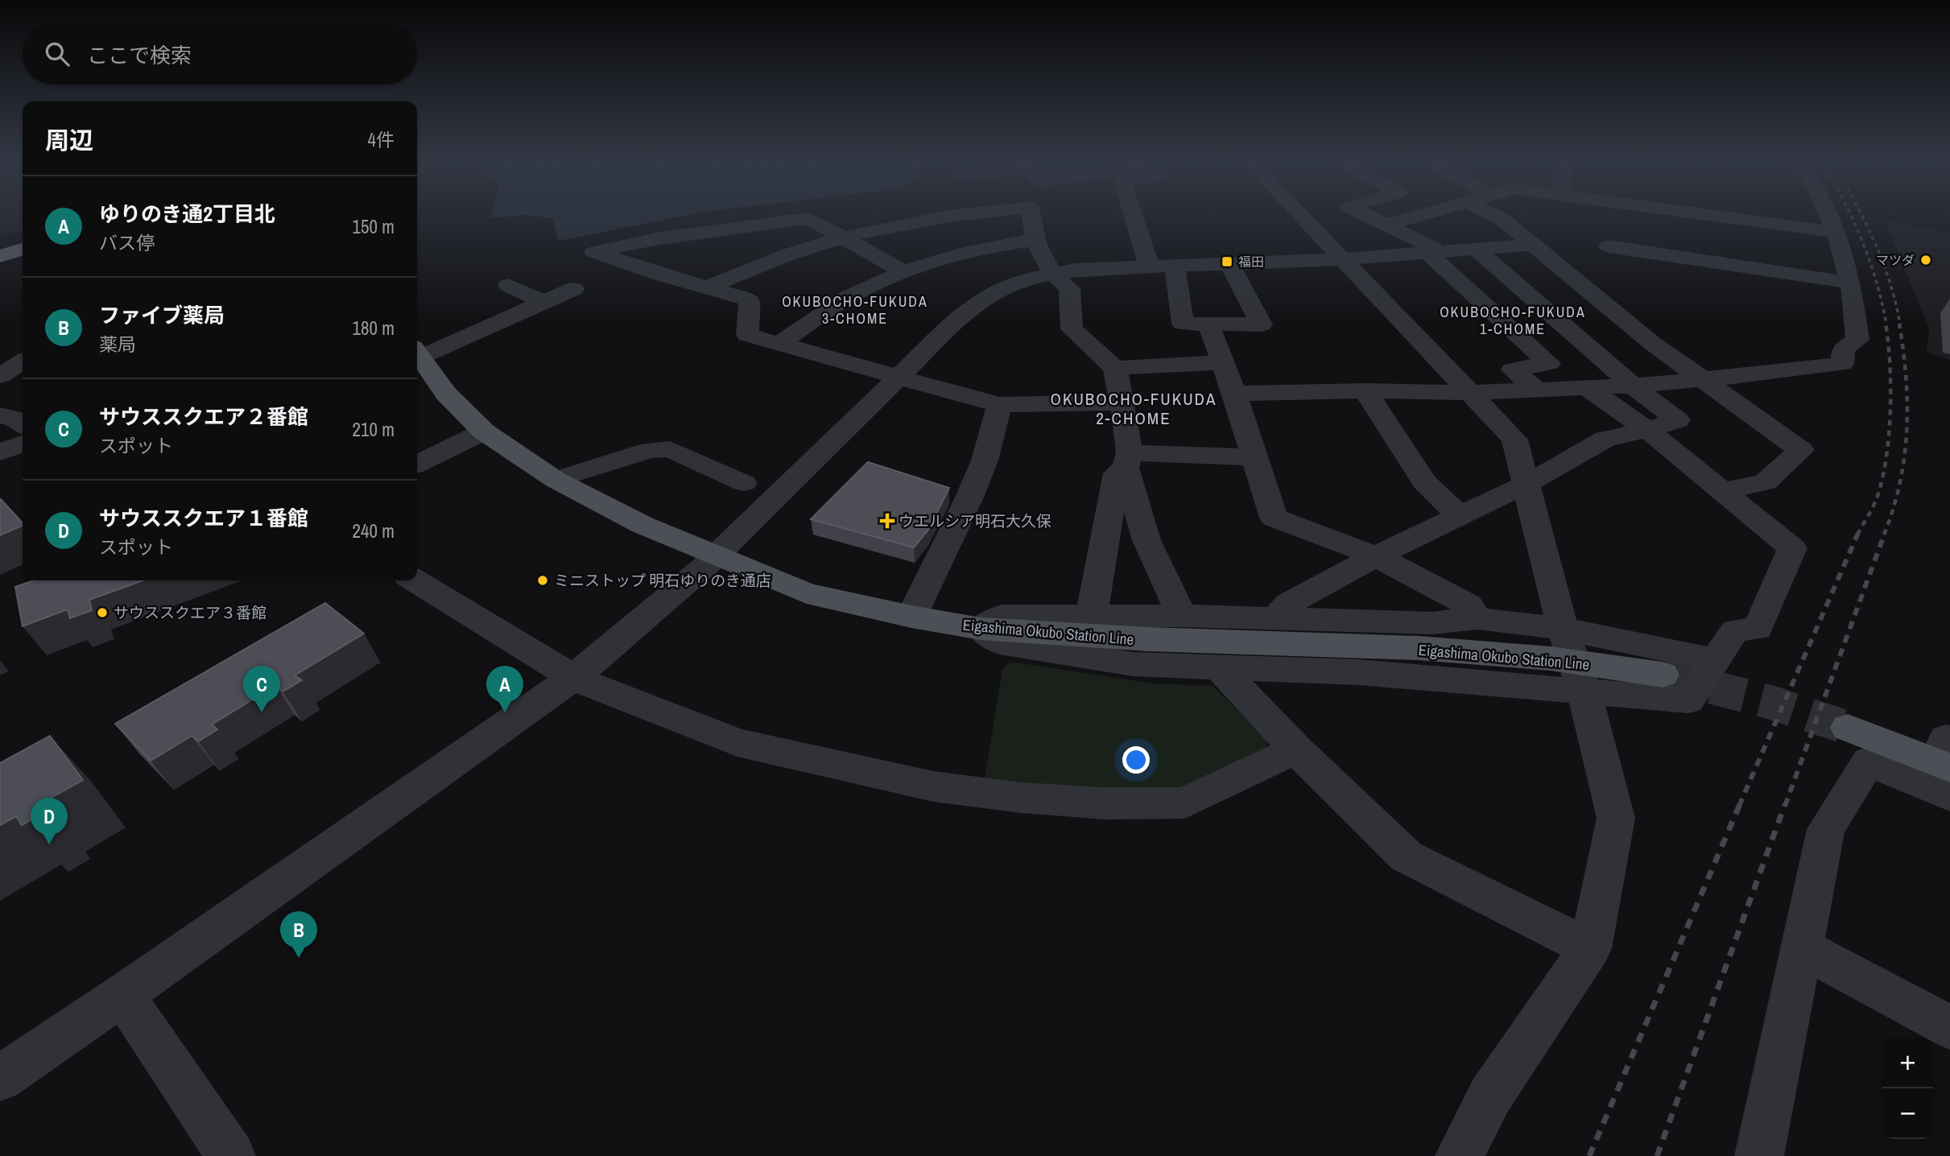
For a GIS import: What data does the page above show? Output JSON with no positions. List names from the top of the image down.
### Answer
{
  "streets": {
    "main road": ["Eigashima Okubo Station Line"]
  },
  "districts": ["OKUBOCHO-FUKUDA 3-CHOME", "OKUBOCHO-FUKUDA 1-CHOME", "OKUBOCHO-FUKUDA 2-CHOME"],
  "places": {
    "other": ["マツダ", "ミニストップ 明石ゆりのき通店", "サウススクエア３番館"],
    "transit": ["福田"],
    "health": ["ウエルシア明石大久保"]
  },
  "page": {
    "search": "ここで検索",
    "heading": ["周辺", "4件"],
    "list": [
      {
        "mark": "A",
        "name": "ゆりのき通2丁目北",
        "note": "バス停",
        "value": "150 m"
      },
      {
        "mark": "B",
        "name": "ファイブ薬局",
        "note": "薬局",
        "value": "180 m"
      },
      {
        "mark": "C",
        "name": "サウススクエア２番館",
        "note": "スポット",
        "value": "210 m"
      },
      {
        "mark": "D",
        "name": "サウススクエア１番館",
        "note": "スポット",
        "value": "240 m"
      }
    ],
    "pins": [
      "A",
      "C",
      "D",
      "B"
    ],
    "map_buttons": ["+", "−"]
  }
}
